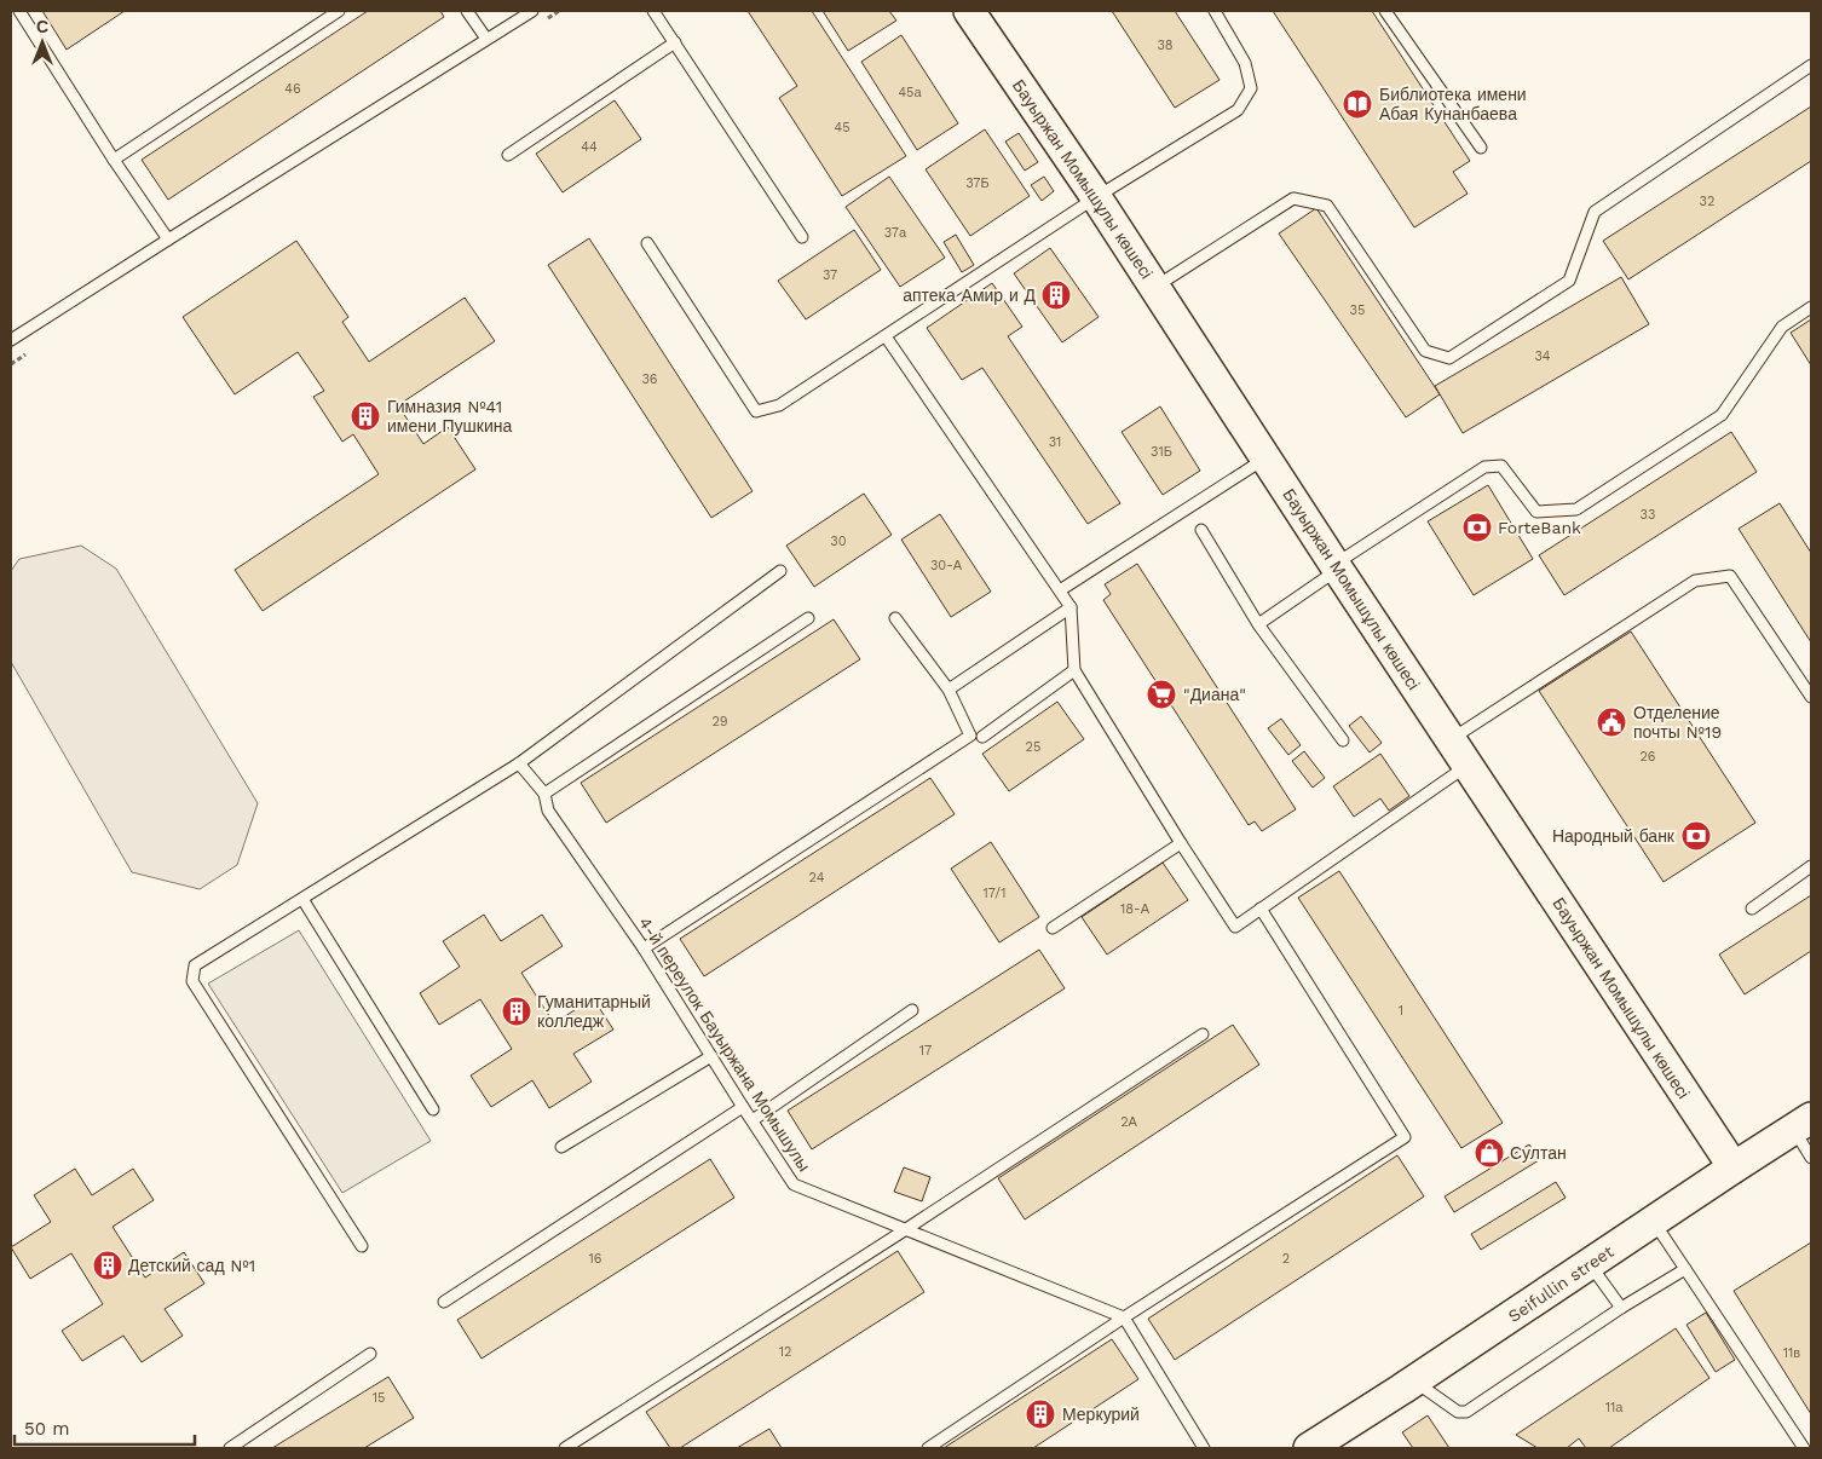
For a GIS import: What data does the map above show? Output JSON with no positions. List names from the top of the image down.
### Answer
{
  "streets": {
    "street": ["Бауыржан Момышұлы көшесі", "Seifullin street"],
    "lane": ["4-й переулок Бауыржана Момышулы"]
  },
  "crossings": [
    ["Бауыржан Момышұлы көшесі", "Seifullin street"]
  ],
  "places": {
    "library": ["Библиотека имени Абая Кунанбаева"],
    "building": [
      "аптека Амир и Д",
      "Гимназия №41 имени Пушкина",
      "Гуманитарный колледж",
      "Детский сад №1",
      "Меркурий"
    ],
    "bank": ["ForteBank", "Народный банк"],
    "supermarket": ["\"Диана\""],
    "public building": ["Отделение почты №19"],
    "shop": ["Султан"]
  },
  "house_numbers": [
    "38",
    "46",
    "45а",
    "45",
    "44",
    "37Б",
    "32",
    "37а",
    "37",
    "35",
    "34",
    "36",
    "31",
    "31Б",
    "33",
    "30",
    "30-А",
    "29",
    "25",
    "26",
    "24",
    "17/1",
    "18-А",
    "1",
    "17",
    "2А",
    "16",
    "2",
    "12",
    "11в",
    "15",
    "11а"
  ],
  "scale_bar": "50 m",
  "north": "top"
}
